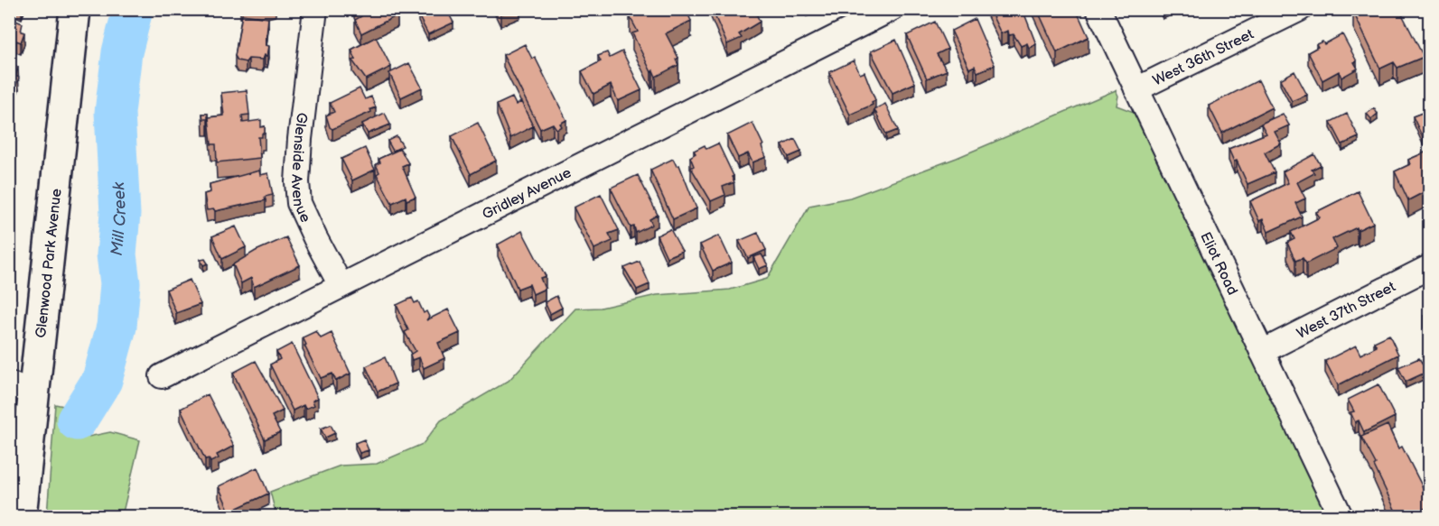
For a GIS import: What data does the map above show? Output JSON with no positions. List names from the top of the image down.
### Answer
{
  "streets": {
    "main road": ["Glenwood Park Avenue"],
    "street": [
      "West 36th Street",
      "Glenside Avenue",
      "Gridley Avenue",
      "Eliot Road",
      "West 37th Street"
    ]
  },
  "crossings": [
    ["West 36th Street", "Eliot Road"],
    ["Glenside Avenue", "Gridley Avenue"],
    ["Eliot Road", "West 37th Street"]
  ],
  "water": ["Mill Creek"]
}
